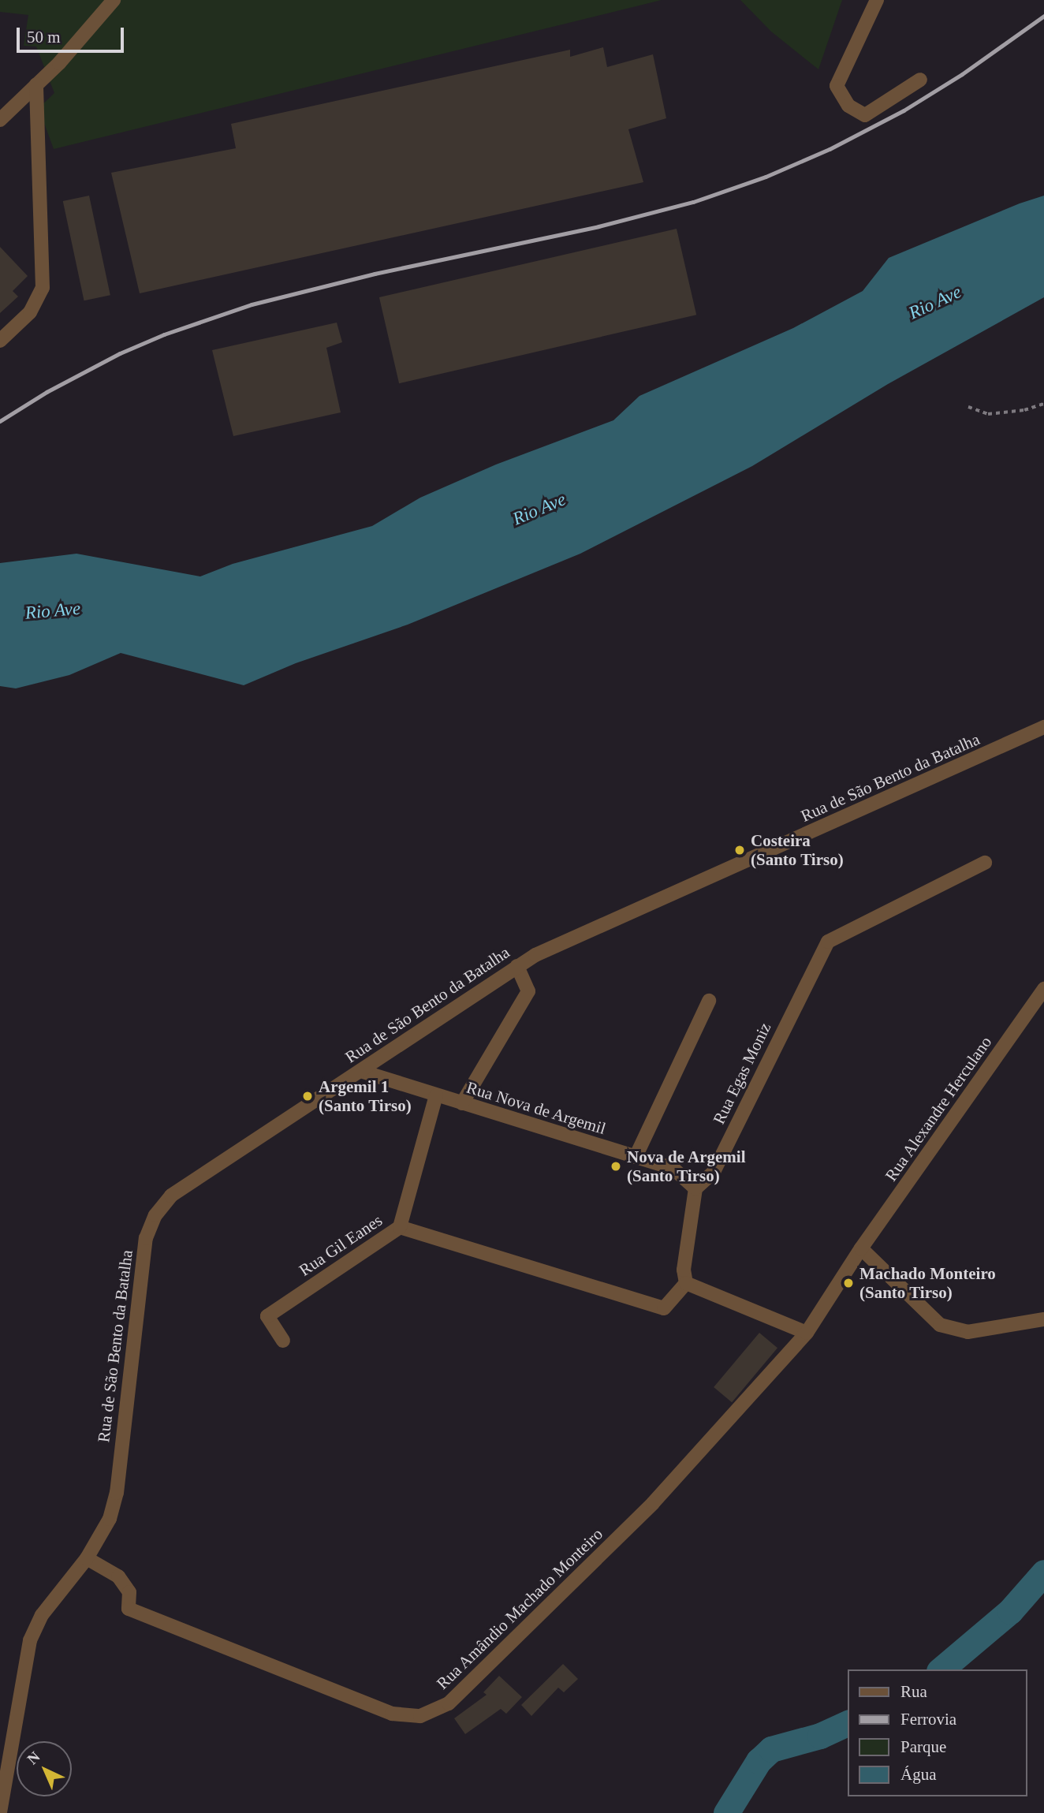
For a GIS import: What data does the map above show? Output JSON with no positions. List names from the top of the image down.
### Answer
{
  "streets": {
    "street": [
      "Rua de São Bento da Batalha",
      "Rua Egas Moniz",
      "Rua Nova de Argemil",
      "Rua Alexandre Herculano",
      "Rua Gil Eanes",
      "Rua Amândio Machado Monteiro"
    ]
  },
  "crossings": [
    ["Rua de São Bento da Batalha", "Rua Nova de Argemil"],
    ["Rua de São Bento da Batalha", "Rua Amândio Machado Monteiro"],
    ["Rua Egas Moniz", "Rua Nova de Argemil"],
    ["Rua Nova de Argemil", "Rua Gil Eanes"],
    ["Rua Alexandre Herculano", "Rua Amândio Machado Monteiro"]
  ],
  "water": ["Rio Ave"],
  "places": [
    "Costeira (Santo Tirso)",
    "Argemil 1 (Santo Tirso)",
    "Nova de Argemil (Santo Tirso)",
    "Machado Monteiro (Santo Tirso)"
  ],
  "legend": [
    "Rua",
    "Ferrovia",
    "Parque",
    "Água"
  ],
  "scale_bar": "50 m",
  "north": "top left"
}
